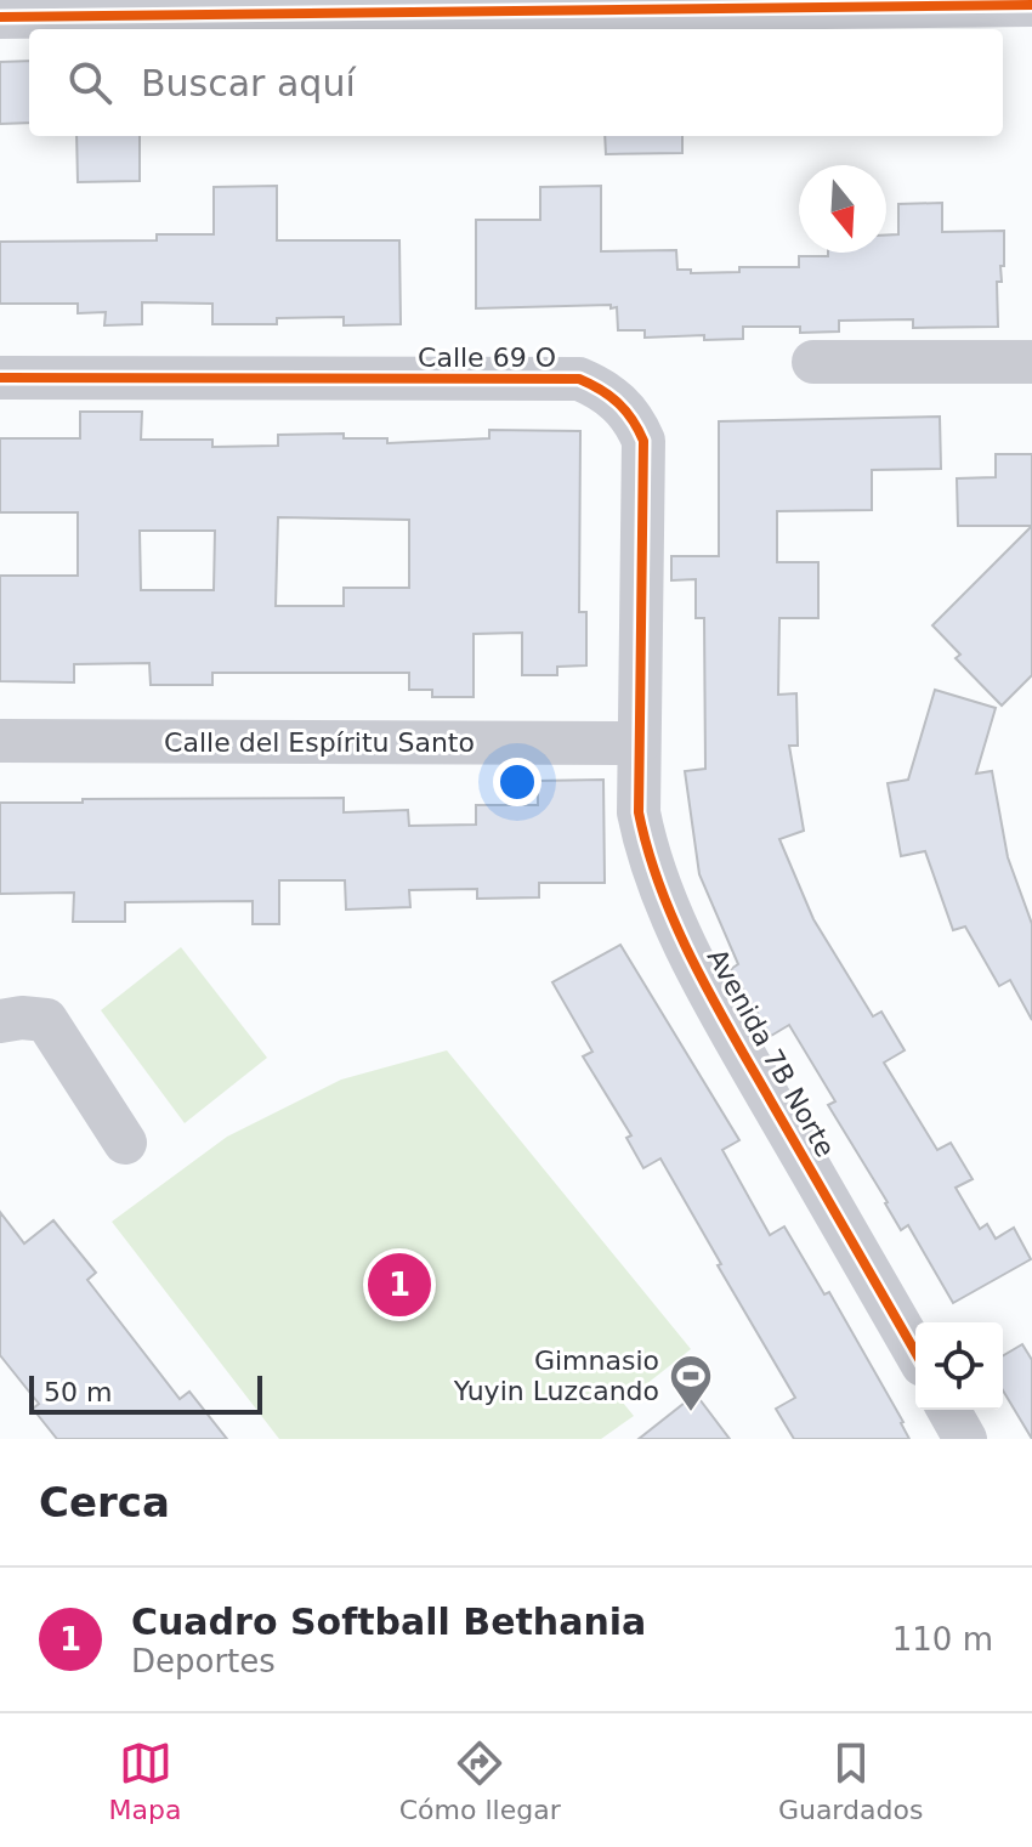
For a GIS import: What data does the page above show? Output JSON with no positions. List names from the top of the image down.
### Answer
{
  "streets": {
    "street": ["Calle 69 O", "Calle del Espíritu Santo", "Avenida 7B Norte"]
  },
  "crossings": [
    ["Calle 69 O", "Calle del Espíritu Santo"],
    ["Calle 69 O", "Avenida 7B Norte"],
    ["Calle del Espíritu Santo", "Avenida 7B Norte"]
  ],
  "places": {
    "sports": ["Gimnasio Yuyin Luzcando"]
  },
  "scale_bar": "50 m",
  "north": "bottom",
  "page": {
    "search": "Buscar aquí",
    "pins": "1",
    "scale": "50 m",
    "heading": "Cerca",
    "list": [
      {
        "mark": "1",
        "name": "Cuadro Softball Bethania",
        "note": "Deportes",
        "value": "110 m"
      }
    ],
    "nav": ["Mapa", "Cómo llegar", "Guardados"]
  }
}
